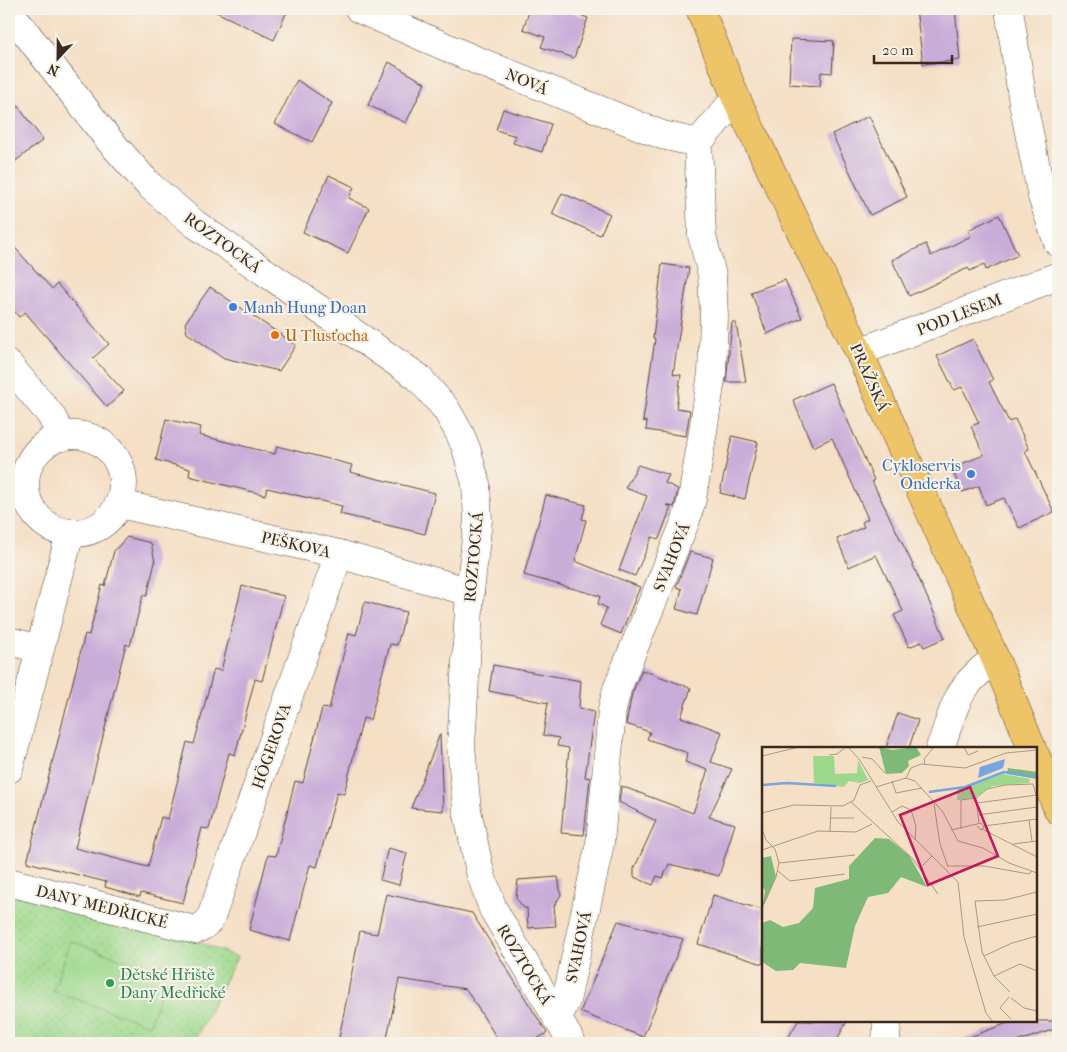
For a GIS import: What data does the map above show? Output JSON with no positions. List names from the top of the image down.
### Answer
{
  "streets": {
    "main road": ["PRAŽSKÁ"],
    "street": [
      "NOVÁ",
      "ROZTOCKÁ",
      "POD LESEM",
      "PEŠKOVA",
      "SVAHOVÁ",
      "HÖGEROVA",
      "DANY MEDŘICKÉ"
    ]
  },
  "crossings": [
    ["NOVÁ", "SVAHOVÁ"],
    ["ROZTOCKÁ", "PEŠKOVA"],
    ["ROZTOCKÁ", "SVAHOVÁ"],
    ["POD LESEM", "PRAŽSKÁ"],
    ["PEŠKOVA", "HÖGEROVA"],
    ["HÖGEROVA", "DANY MEDŘICKÉ"]
  ],
  "places": [
    "Manh Hung Doan",
    "U Tlusťocha",
    "Cykloservis Onderka",
    "Dětské Hřiště Dany Medřické"
  ],
  "scale_bar": "20 m",
  "north": "bottom"
}
